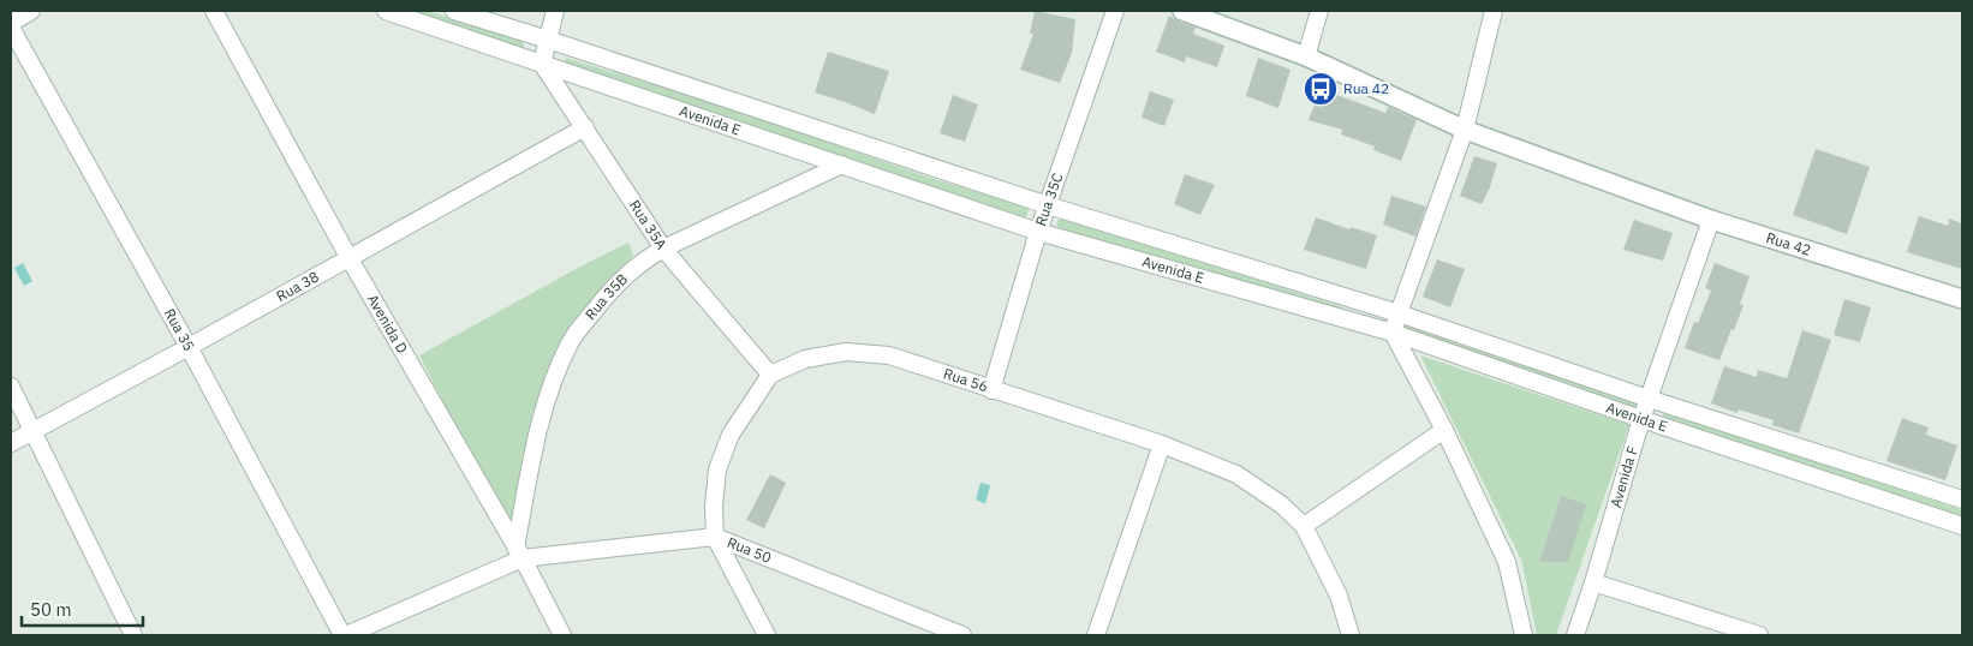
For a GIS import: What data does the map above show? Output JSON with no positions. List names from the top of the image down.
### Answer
{
  "streets": {
    "street": [
      "Avenida E",
      "Rua 35C",
      "Rua 35A",
      "Rua 42",
      "Rua 38",
      "Rua 35B",
      "Avenida D",
      "Rua 35",
      "Rua 56",
      "Avenida F",
      "Rua 50"
    ]
  },
  "crossings": [
    ["Avenida E", "Rua 35C"],
    ["Avenida E", "Rua 35A"],
    ["Avenida E", "Rua 35B"],
    ["Avenida E", "Avenida F"],
    ["Rua 35C", "Rua 56"],
    ["Rua 35A", "Rua 38"],
    ["Rua 35A", "Rua 35B"],
    ["Rua 35A", "Rua 56"],
    ["Rua 42", "Avenida F"],
    ["Rua 38", "Avenida D"],
    ["Rua 38", "Rua 35"],
    ["Rua 35B", "Avenida D"],
    ["Rua 35B", "Rua 50"],
    ["Avenida D", "Rua 50"],
    ["Rua 35", "Rua 50"]
  ],
  "places": {
    "bus stop": ["Rua 42"]
  },
  "scale_bar": "50 m"
}
